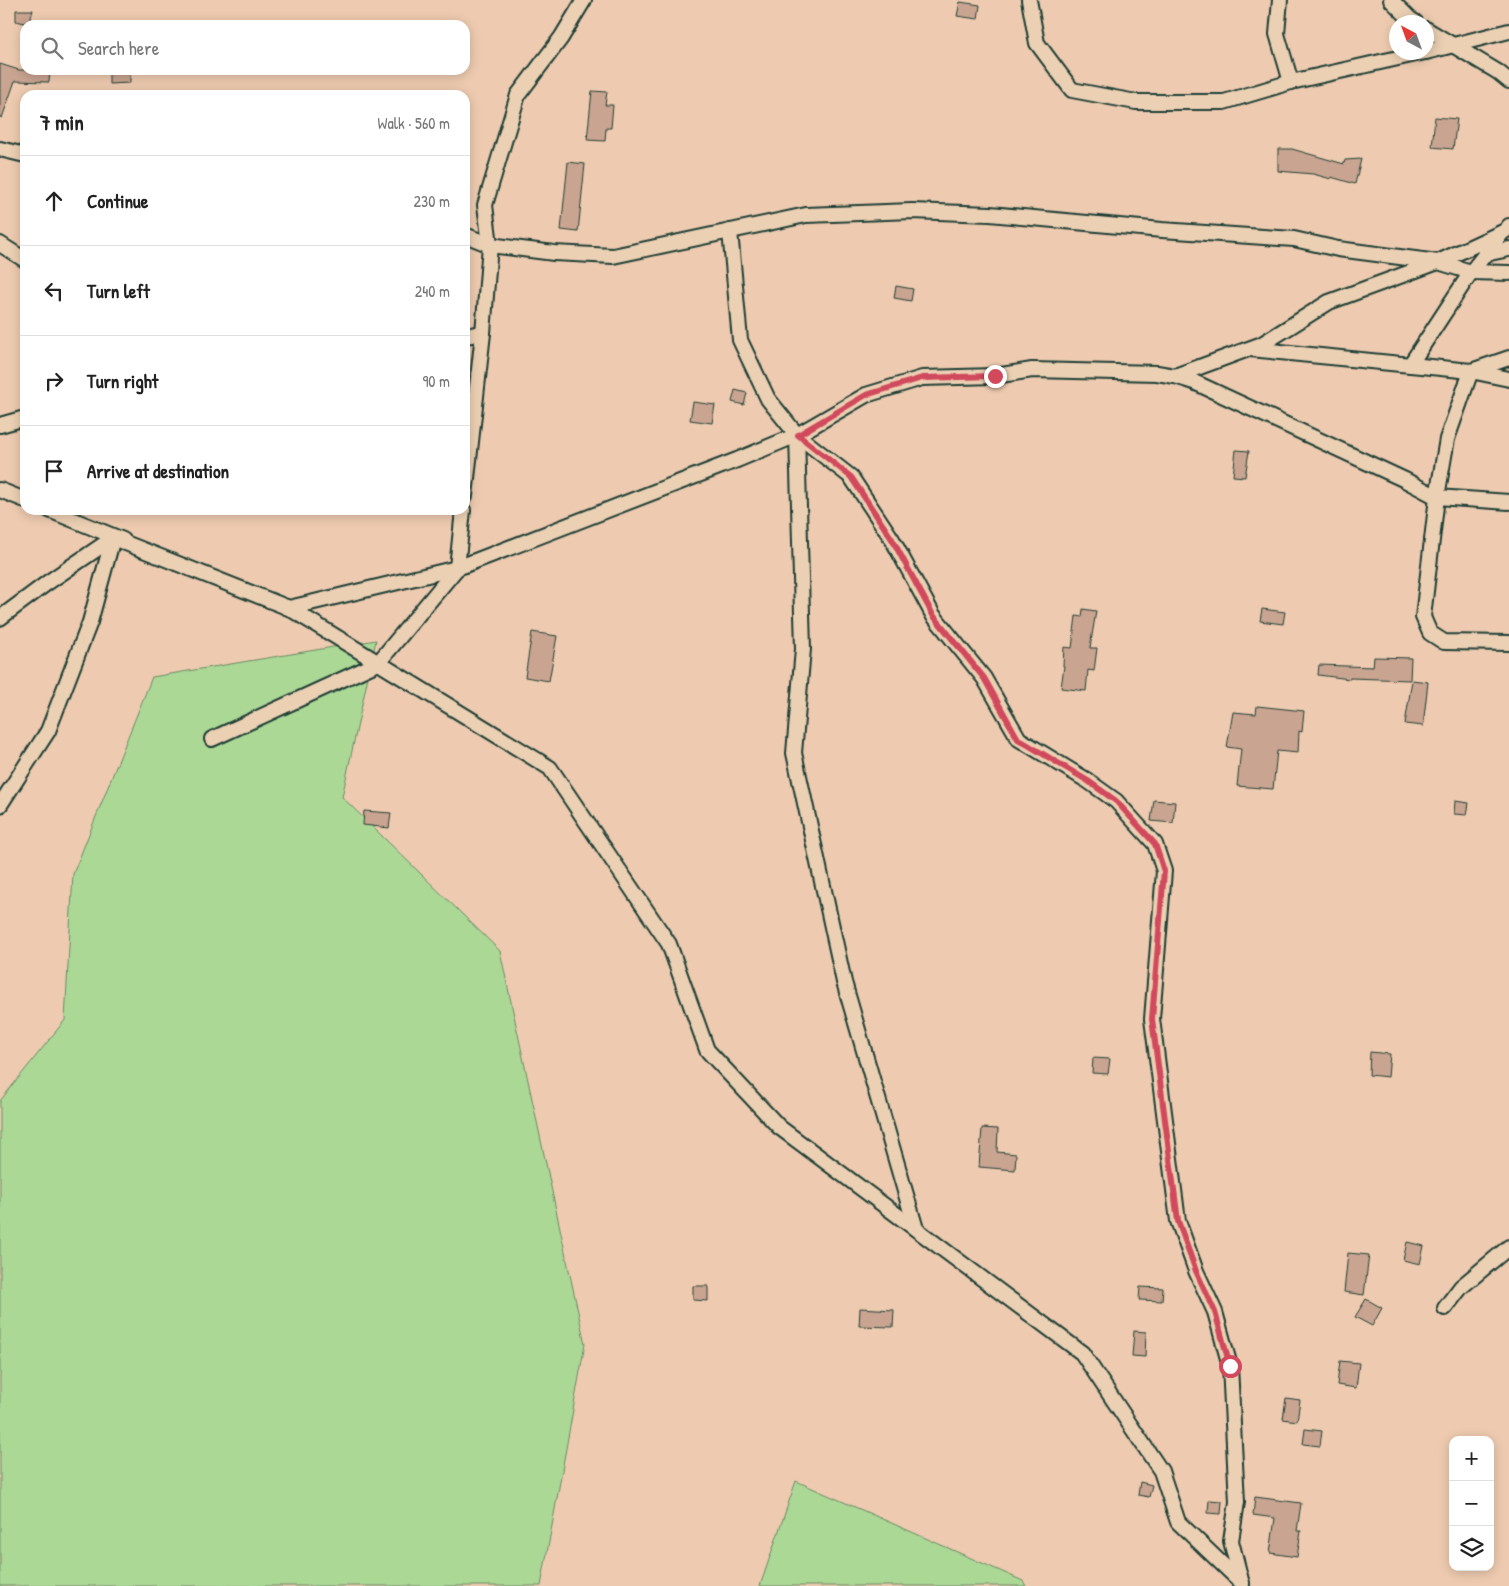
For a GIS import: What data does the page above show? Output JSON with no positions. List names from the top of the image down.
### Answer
{
  "north": "top left",
  "page": {
    "search": "Search here",
    "heading": ["7 min", "Walk · 560 m"],
    "list": [
      ["Continue", "230 m"],
      ["Turn left", "240 m"],
      ["Turn right", "90 m"],
      "Arrive at destination"
    ],
    "map_buttons": ["+", "−"]
  }
}
